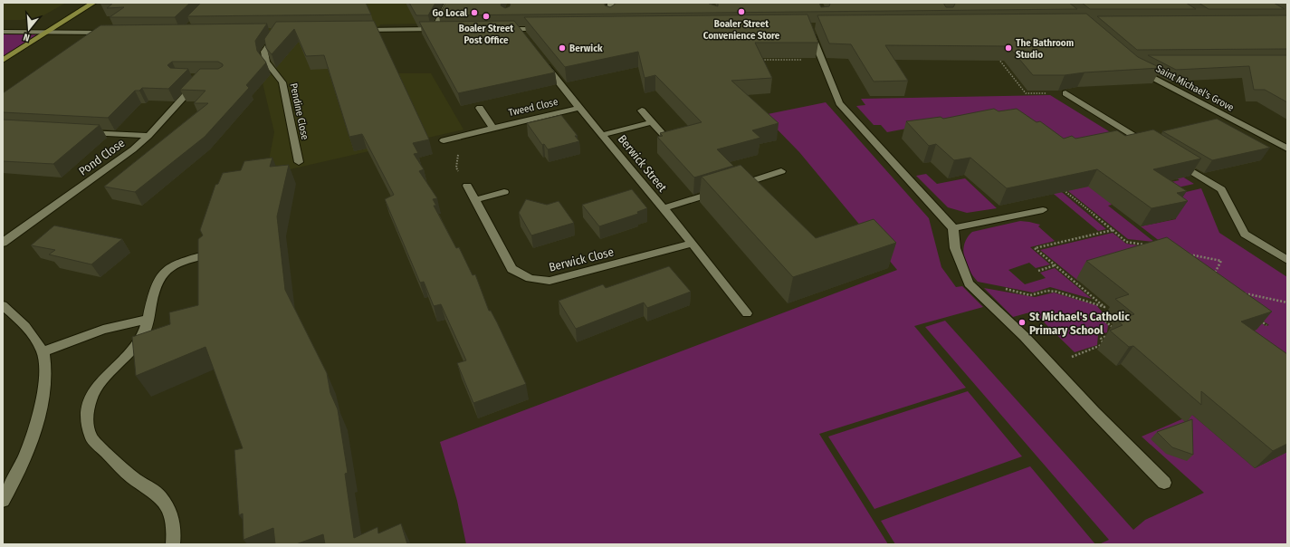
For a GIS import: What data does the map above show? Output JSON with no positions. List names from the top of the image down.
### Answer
{
  "streets": {
    "street": [
      "Saint Michael's Grove",
      "Tweed Close",
      "Pendine Close",
      "Pond Close",
      "Berwick Street",
      "Berwick Close"
    ]
  },
  "crossings": [
    ["Tweed Close", "Berwick Street"],
    ["Berwick Street", "Berwick Close"]
  ],
  "places": [
    "Boaler Street Convenience Store",
    "Go Local",
    "Boaler Street Post Office",
    "Berwick",
    "The Bathroom Studio",
    "St Michael's Catholic Primary School"
  ],
  "north": "bottom"
}
